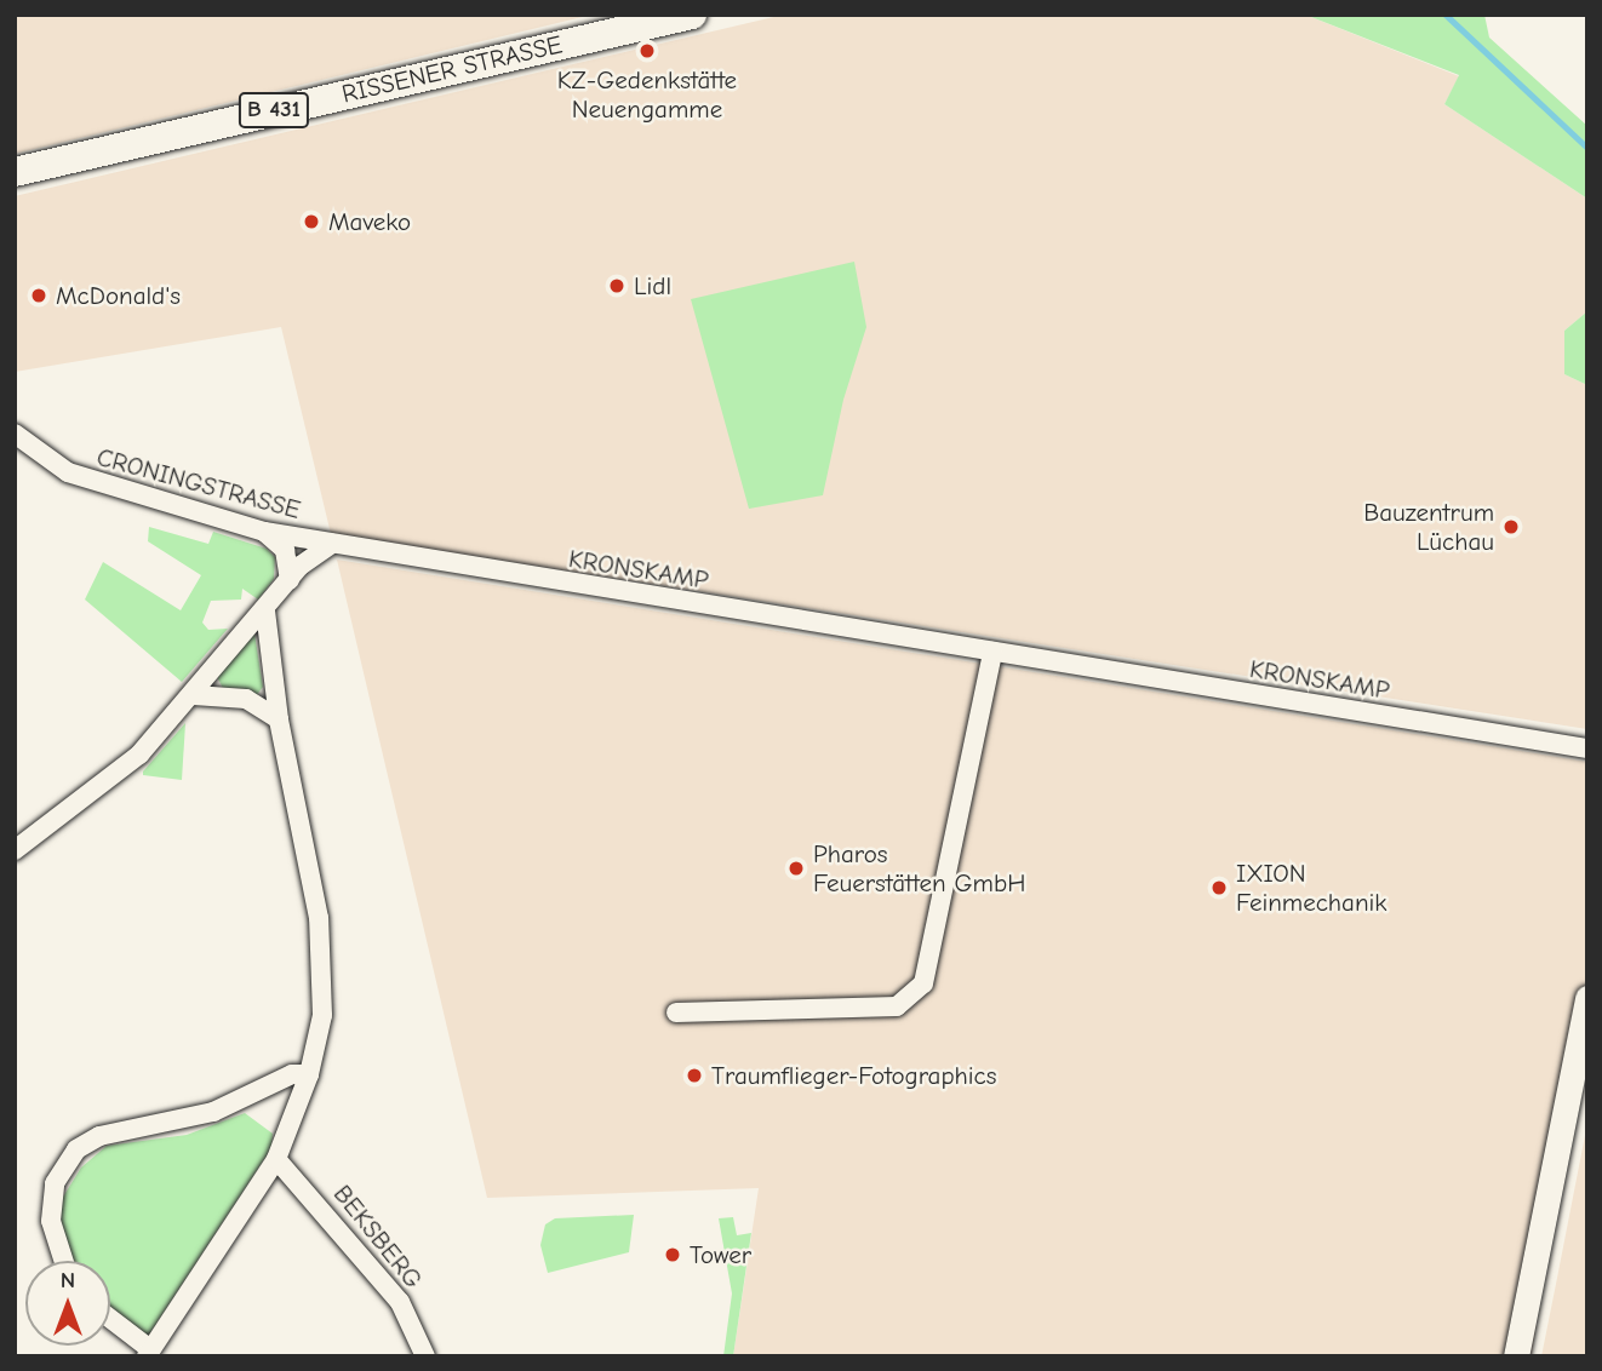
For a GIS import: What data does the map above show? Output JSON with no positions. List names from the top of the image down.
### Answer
{
  "streets": {
    "main road": ["RISSENER STRASSE", "B 431"],
    "street": ["CRONINGSTRASSE", "KRONSKAMP", "BEKSBERG"]
  },
  "crossings": [
    ["CRONINGSTRASSE", "KRONSKAMP"]
  ],
  "places": [
    "KZ-Gedenkstätte Neuengamme",
    "Maveko",
    "Lidl",
    "McDonald's",
    "Bauzentrum Lüchau",
    "Pharos Feuerstätten GmbH",
    "IXION Feinmechanik",
    "Traumflieger-Fotographics",
    "Tower"
  ],
  "north": "top"
}
